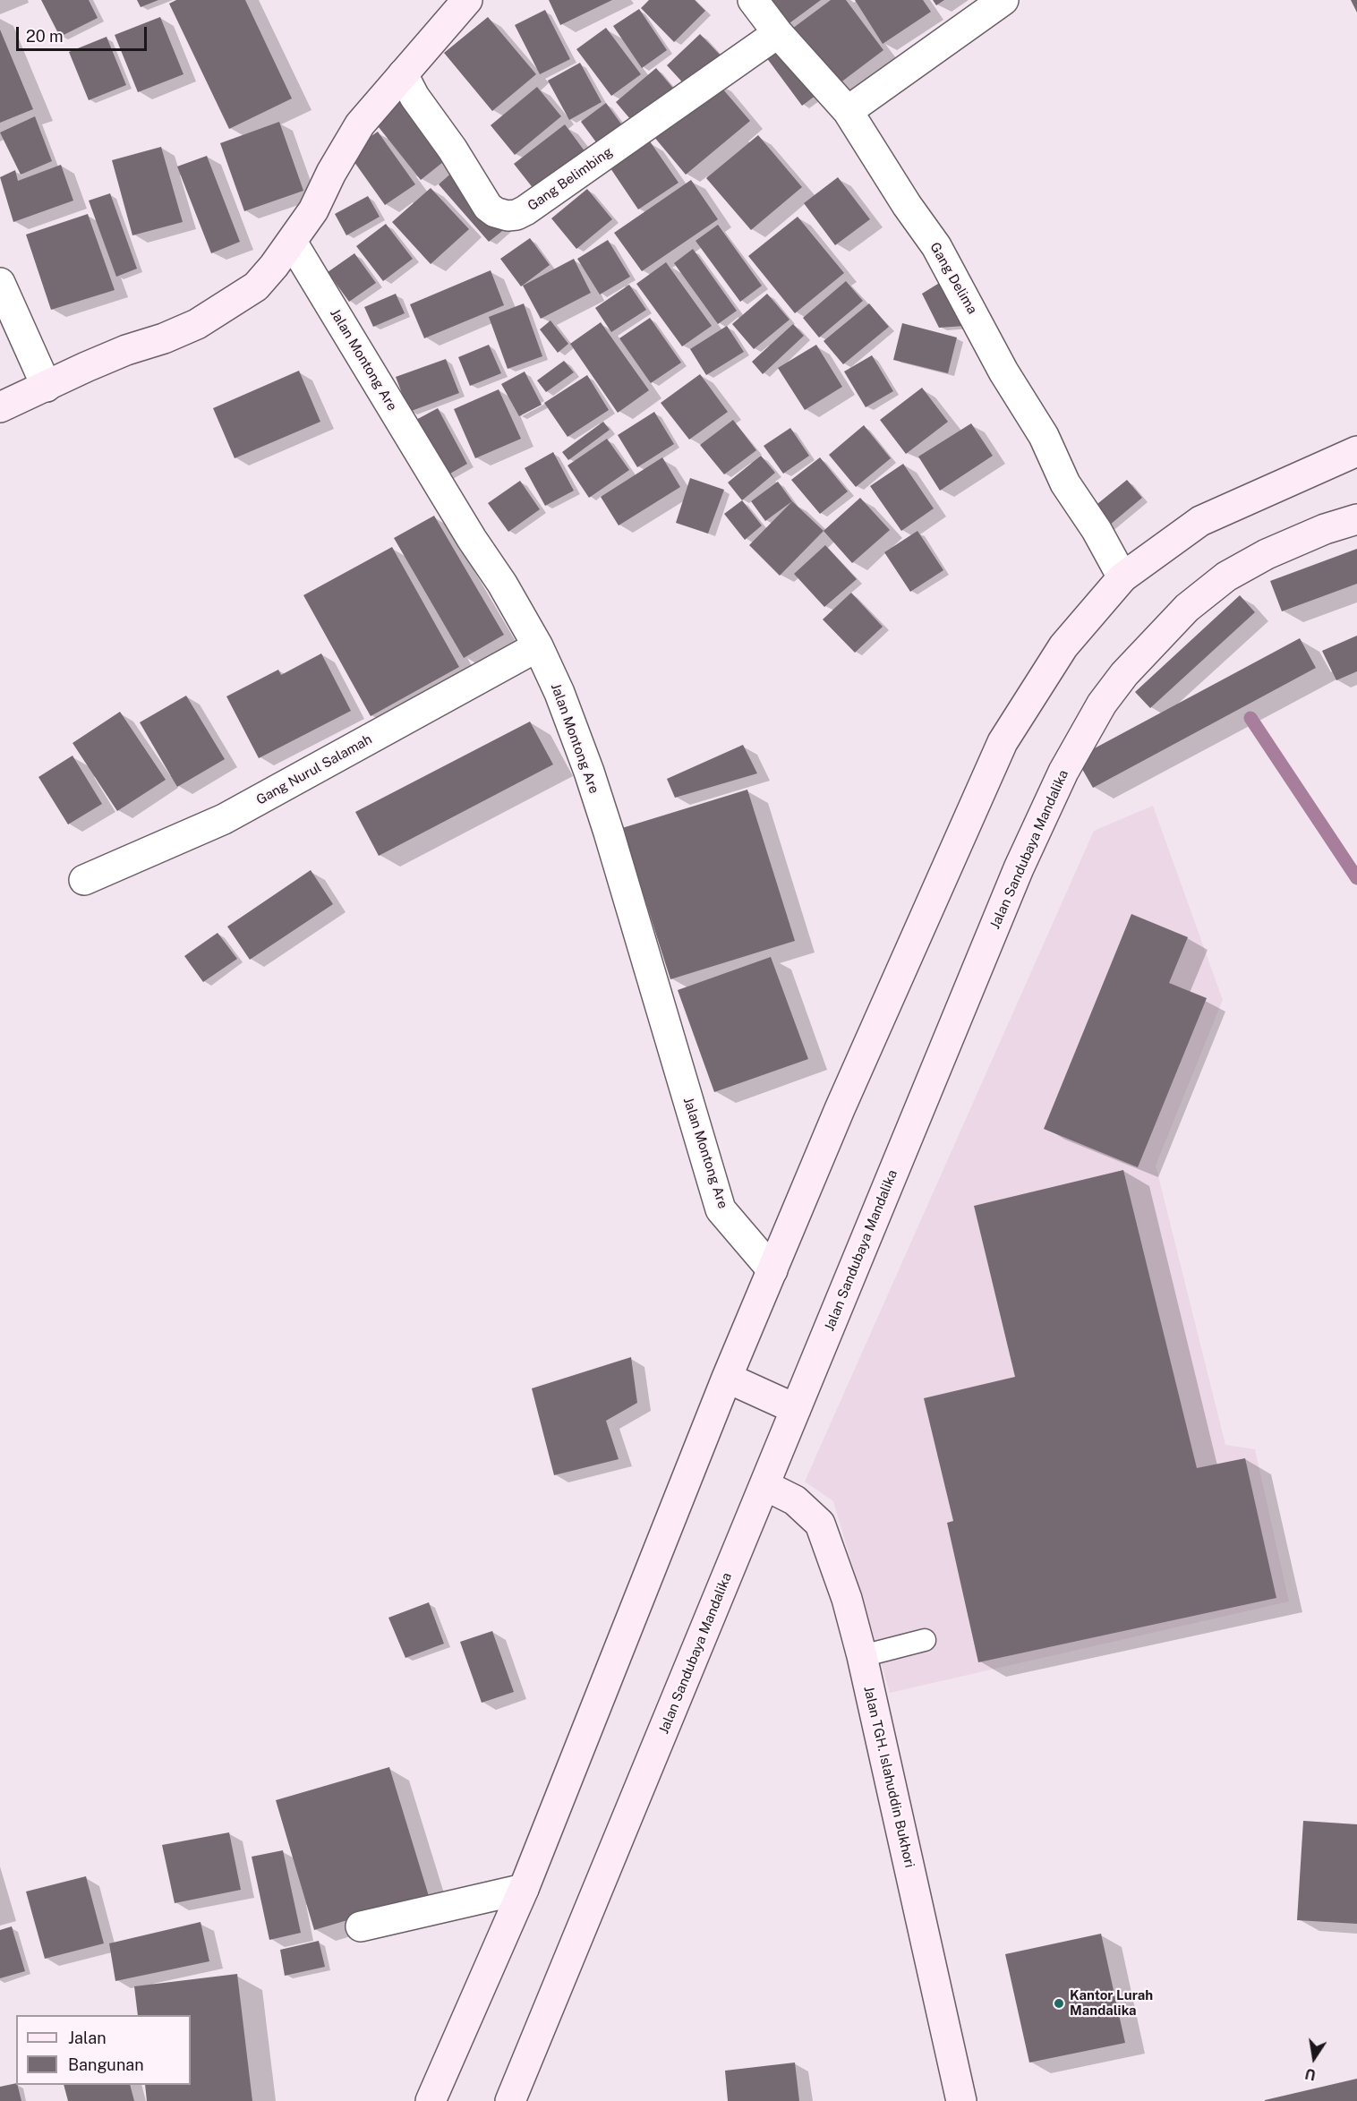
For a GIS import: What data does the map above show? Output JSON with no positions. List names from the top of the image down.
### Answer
{
  "streets": {
    "main road": ["Jalan Sandubaya Mandalika", "Jalan TGH. Islahuddin Bukhori"],
    "street": [
      "Gang Belimbing",
      "Gang Delima",
      "Jalan Montong Are",
      "Gang Nurul Salamah"
    ]
  },
  "crossings": [
    ["Gang Belimbing", "Gang Delima"],
    ["Jalan Montong Are", "Gang Nurul Salamah"],
    ["Jalan Sandubaya Mandalika", "Jalan TGH. Islahuddin Bukhori"]
  ],
  "places": ["Kantor Lurah Mandalika"],
  "legend": ["Jalan", "Bangunan"],
  "scale_bar": "20 m",
  "north": "bottom"
}
